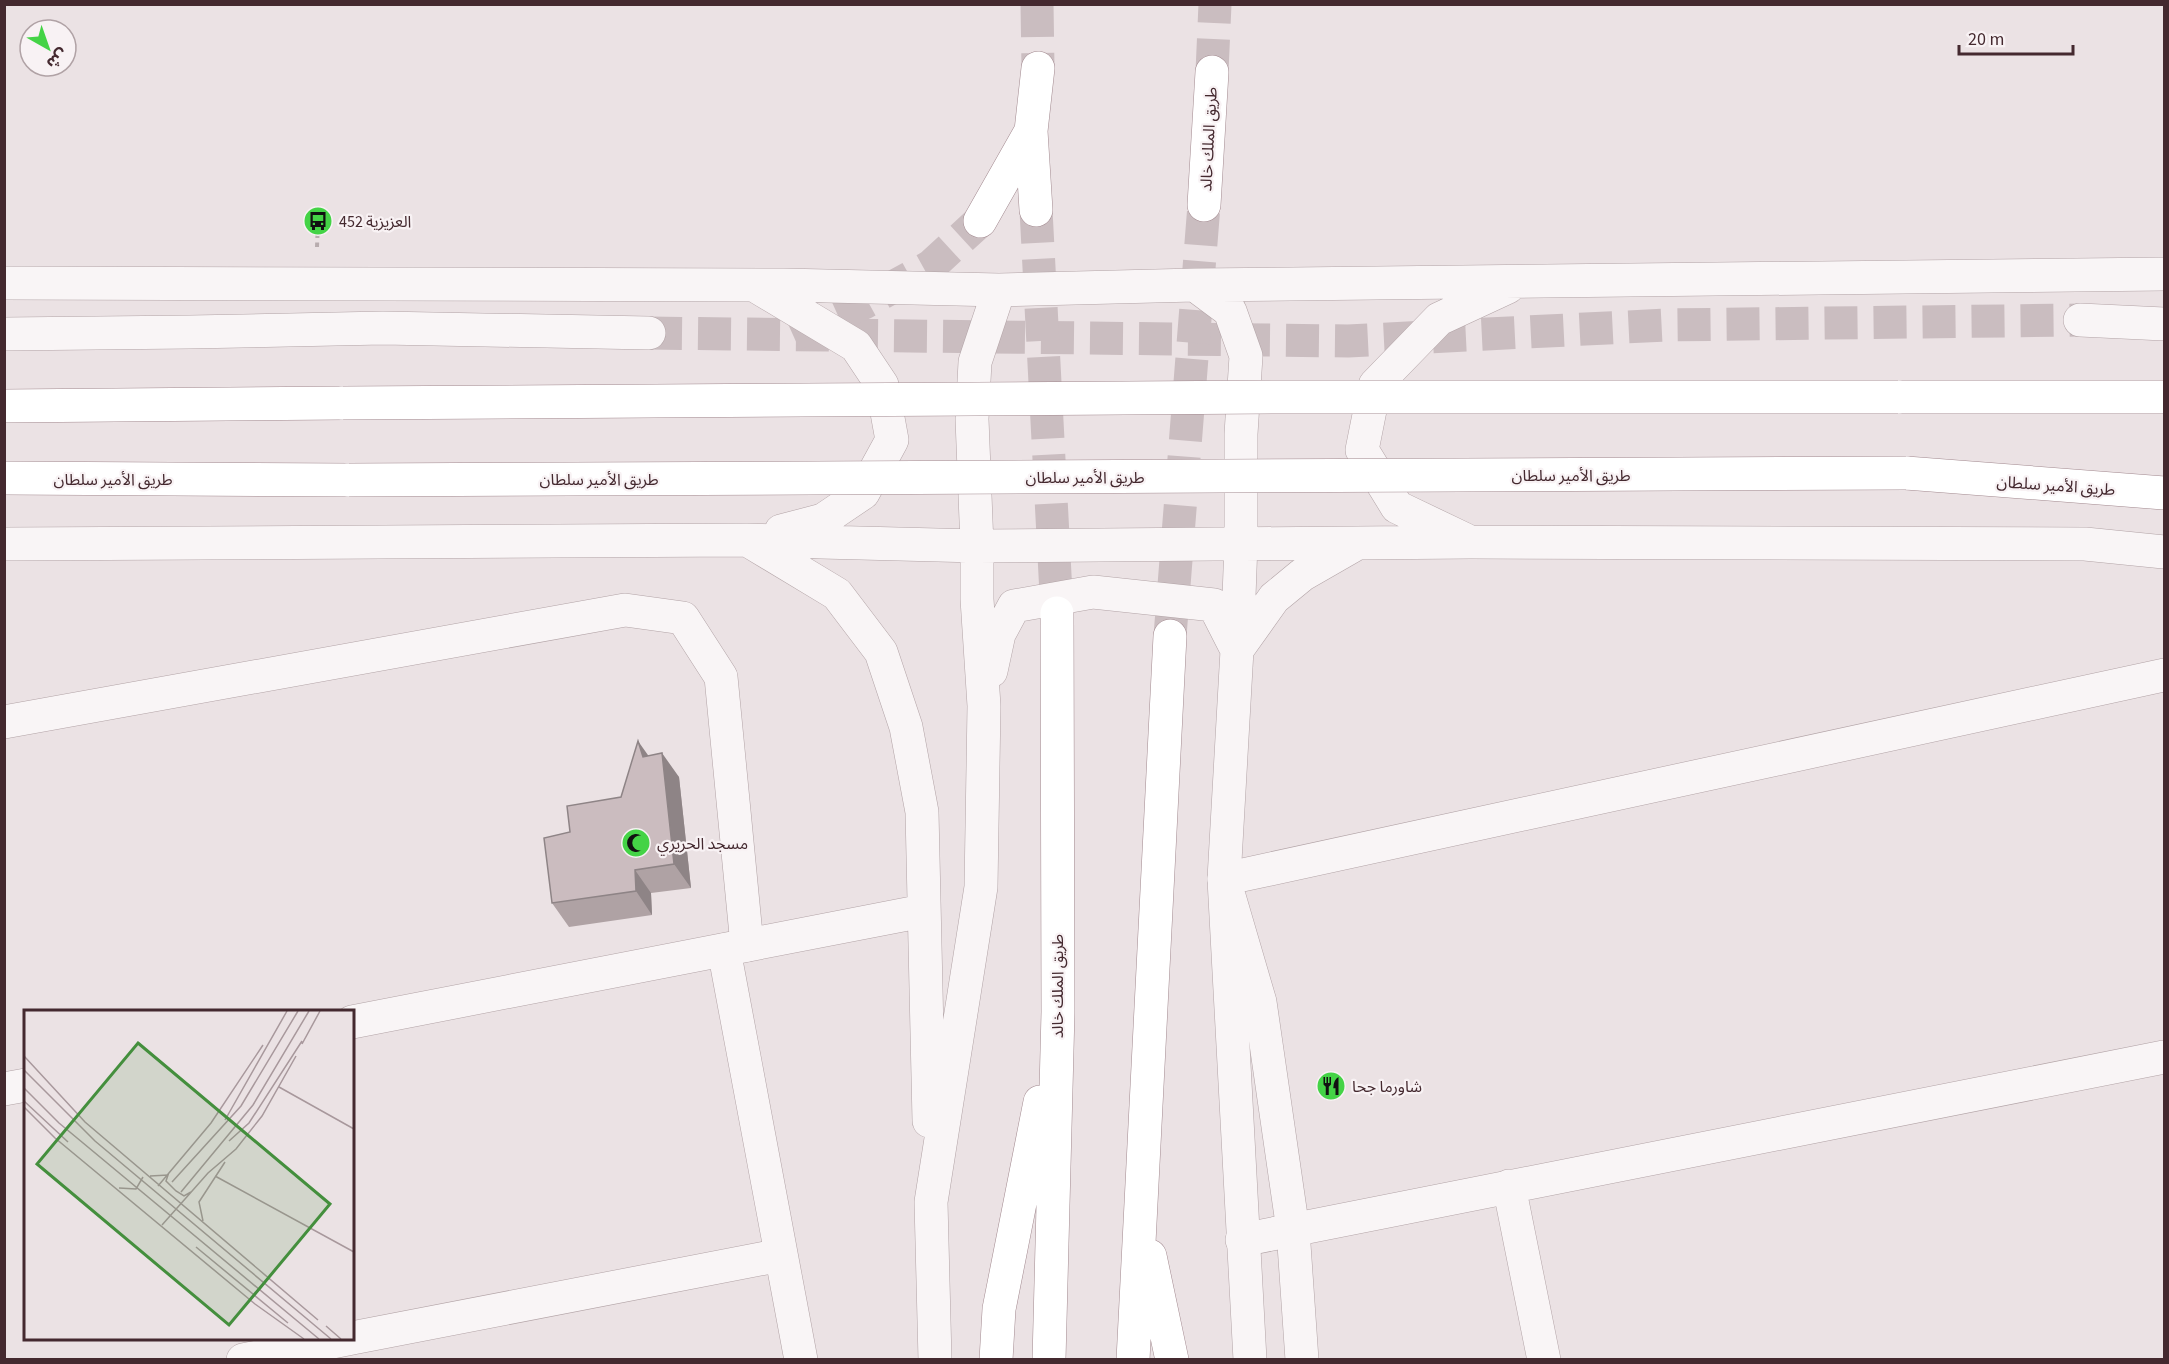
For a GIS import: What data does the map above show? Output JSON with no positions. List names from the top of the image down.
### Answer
{
  "streets": {
    "highway": ["طريق الملك خالد", "طريق الأمير سلطان"]
  },
  "places": {
    "bus stop": ["العزيزية 452"],
    "mosque": ["مسجد الحريري"],
    "restaurant": ["شاورما جحا"]
  },
  "scale_bar": "20 m",
  "north": "bottom right"
}
